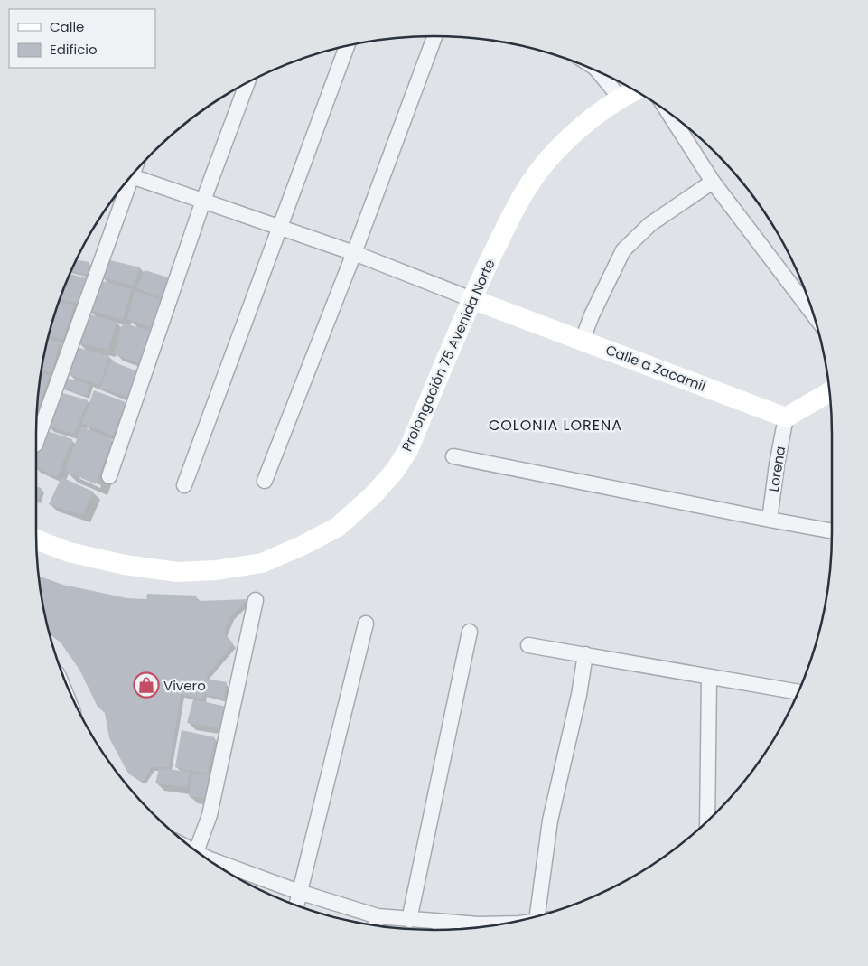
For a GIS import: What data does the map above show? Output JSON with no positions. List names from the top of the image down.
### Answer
{
  "streets": {
    "main road": ["Prolongación 75 Avenida Norte", "Calle a Zacamil"],
    "street": ["Lorena"]
  },
  "crossings": [
    ["Prolongación 75 Avenida Norte", "Calle a Zacamil"],
    ["Calle a Zacamil", "Lorena"]
  ],
  "districts": ["COLONIA LORENA"],
  "places": {
    "shop": ["Vivero"]
  },
  "legend": ["Calle", "Edificio"]
}
